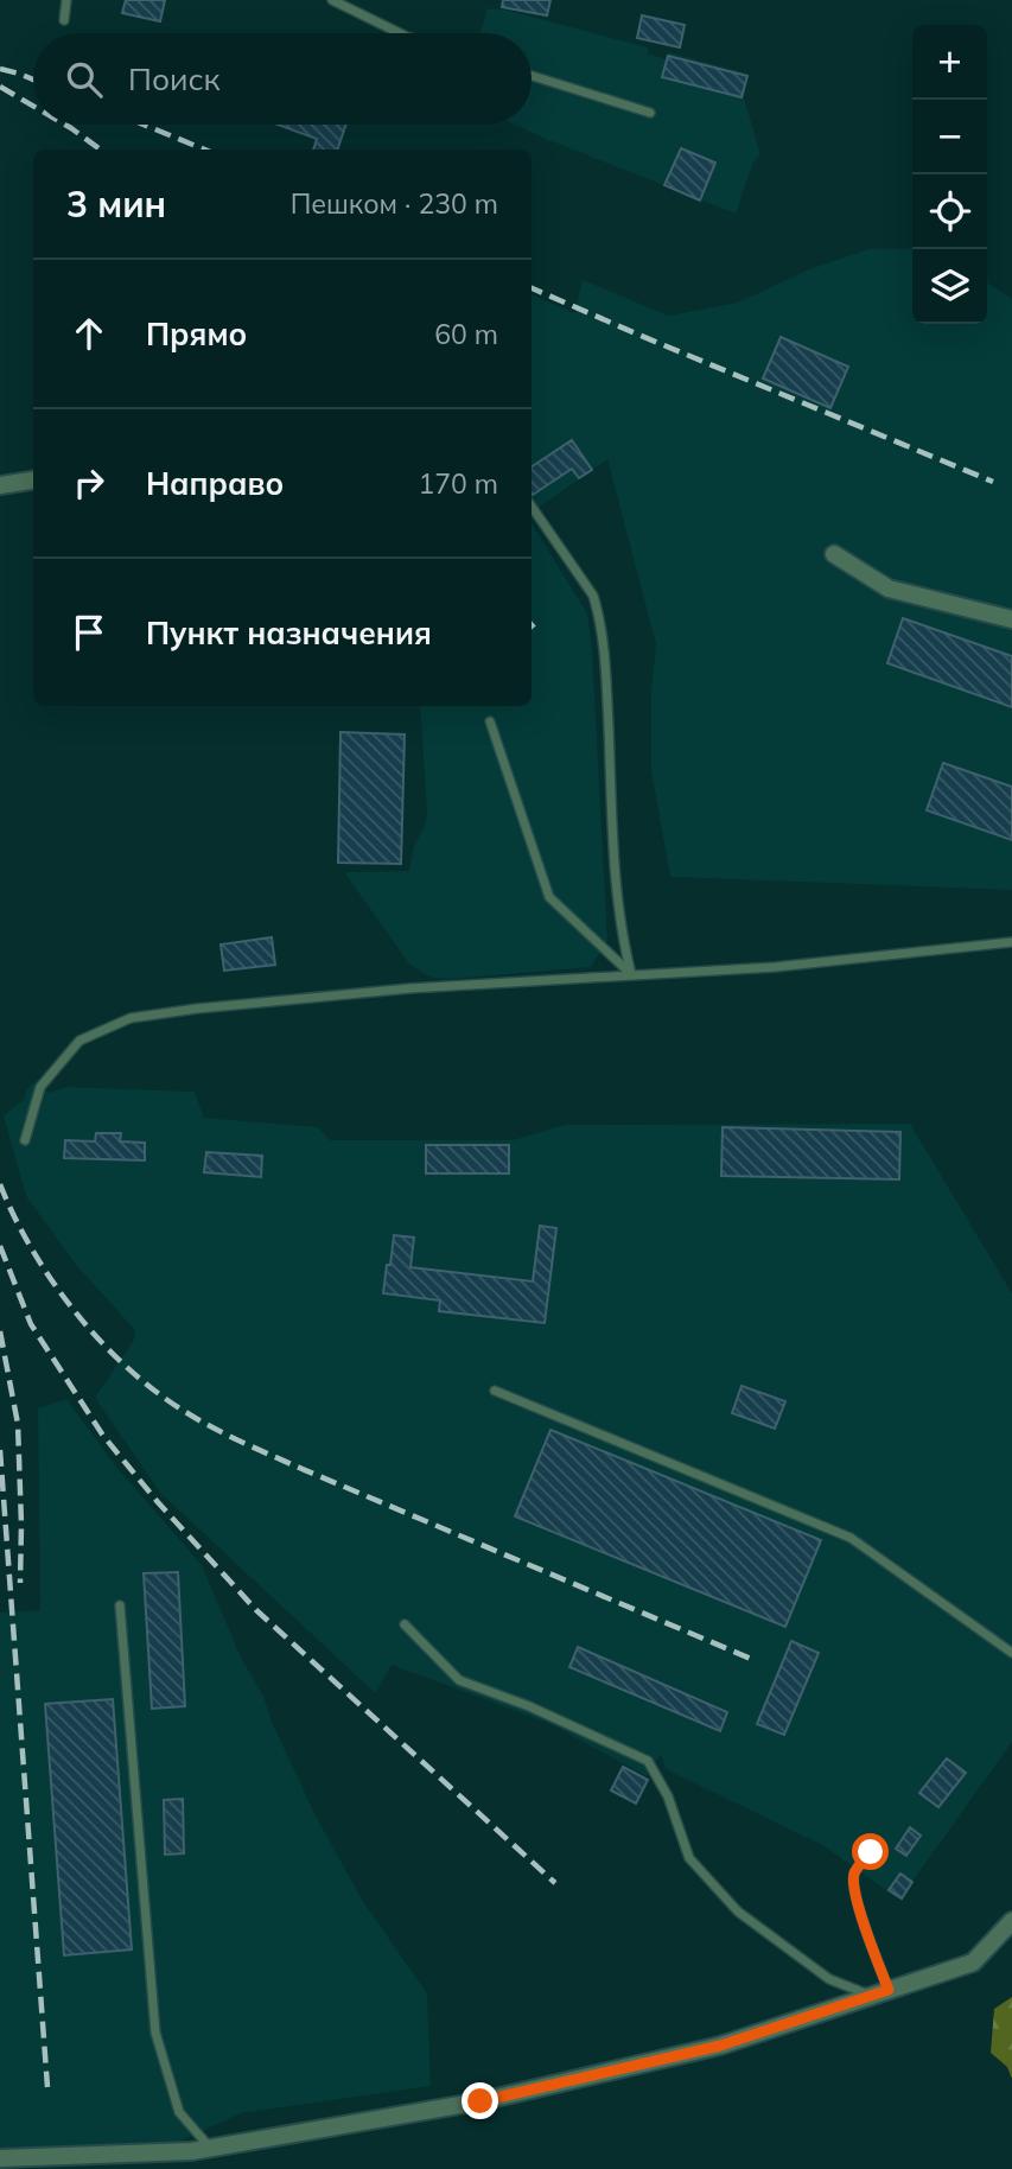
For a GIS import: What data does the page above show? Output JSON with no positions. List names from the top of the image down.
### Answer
{
  "page": {
    "map_buttons": ["+", "−"],
    "search": "Поиск",
    "heading": ["3 мин", "Пешком · 230 m"],
    "list": [
      ["Прямо", "60 m"],
      ["Направо", "170 m"],
      "Пункт назначения"
    ]
  }
}
